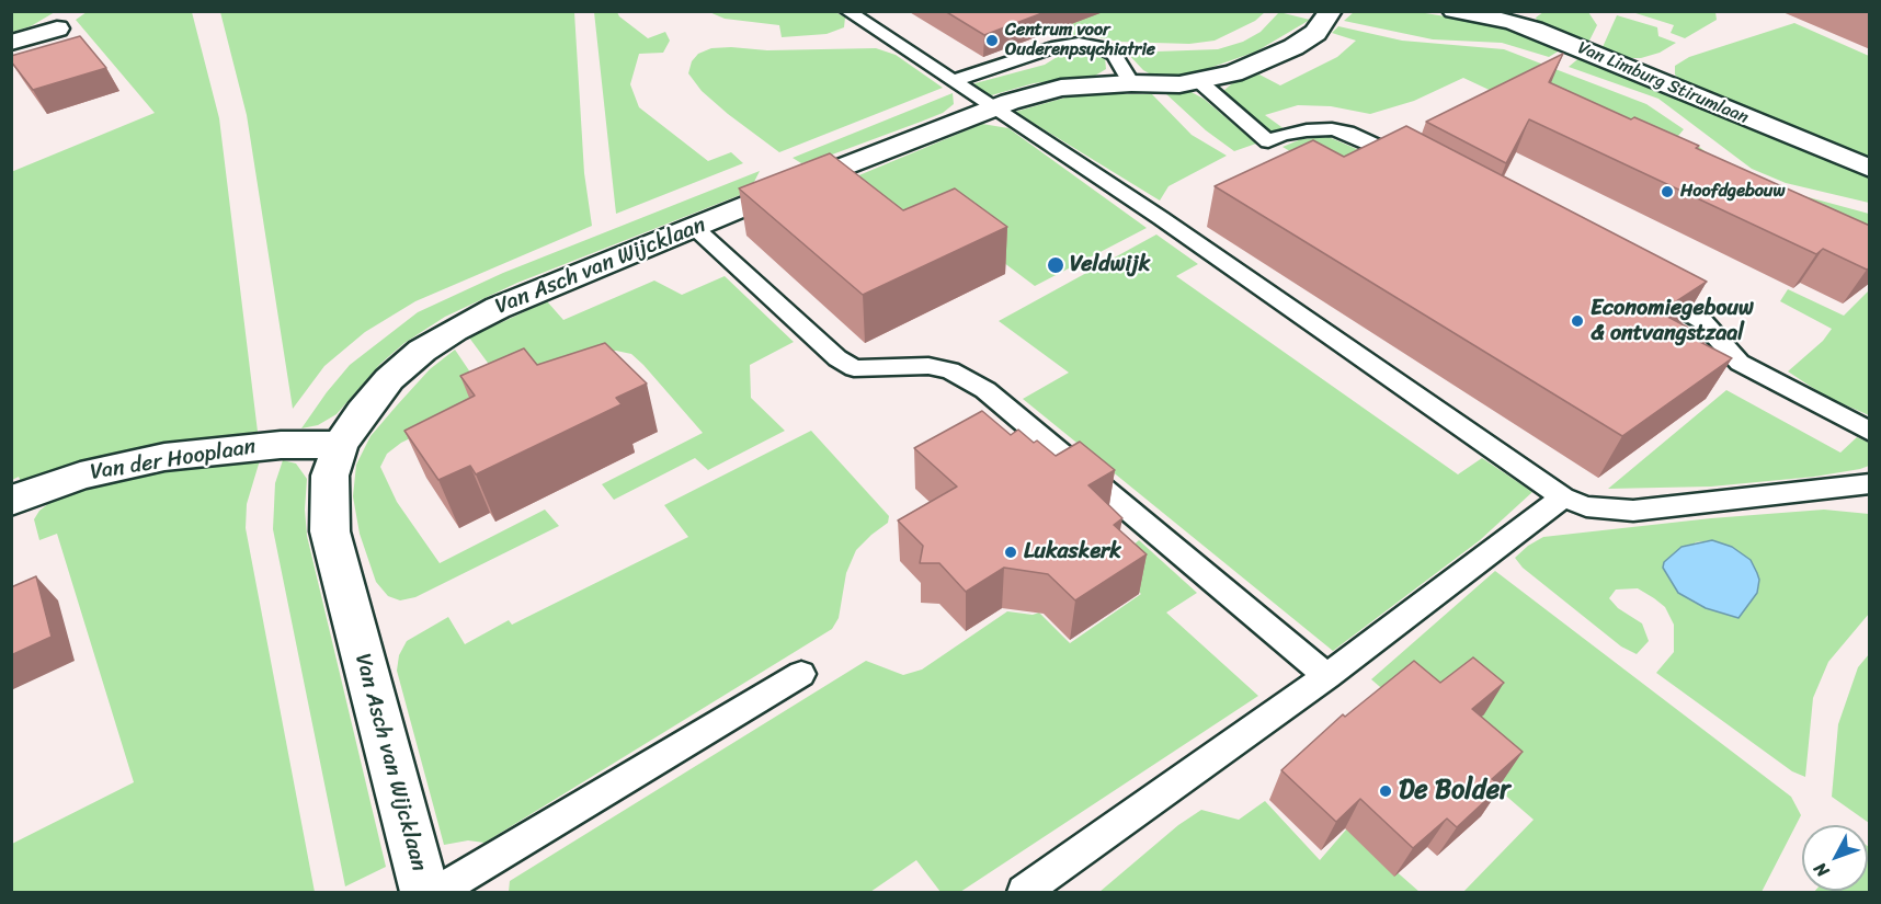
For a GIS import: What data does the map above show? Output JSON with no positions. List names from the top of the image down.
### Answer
{
  "streets": {
    "street": ["Van Limburg Stirumlaan", "Van Asch van Wijcklaan", "Van der Hooplaan"]
  },
  "crossings": [
    ["Van Asch van Wijcklaan", "Van der Hooplaan"]
  ],
  "places": [
    "Centrum voor Ouderenpsychiatrie",
    "Hoofdgebouw",
    "Veldwijk",
    "Economiegebouw & ontvangstzaal",
    "Lukaskerk",
    "De Bolder"
  ],
  "north": "bottom left"
}
